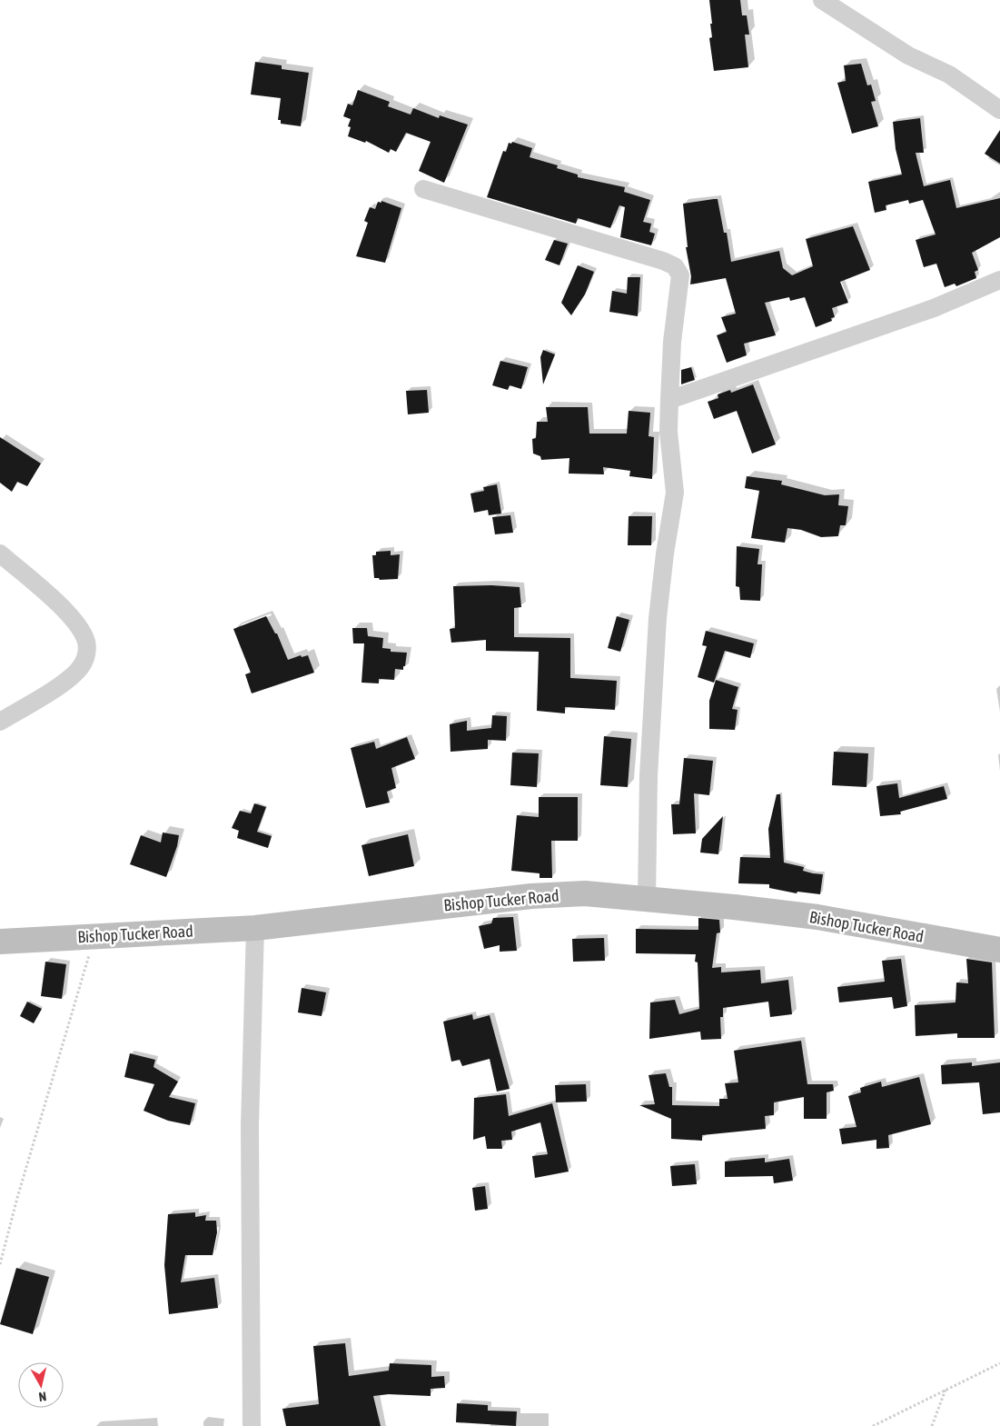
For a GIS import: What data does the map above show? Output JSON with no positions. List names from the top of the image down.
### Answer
{
  "streets": {
    "main road": ["Bishop Tucker Road"]
  },
  "north": "bottom"
}
